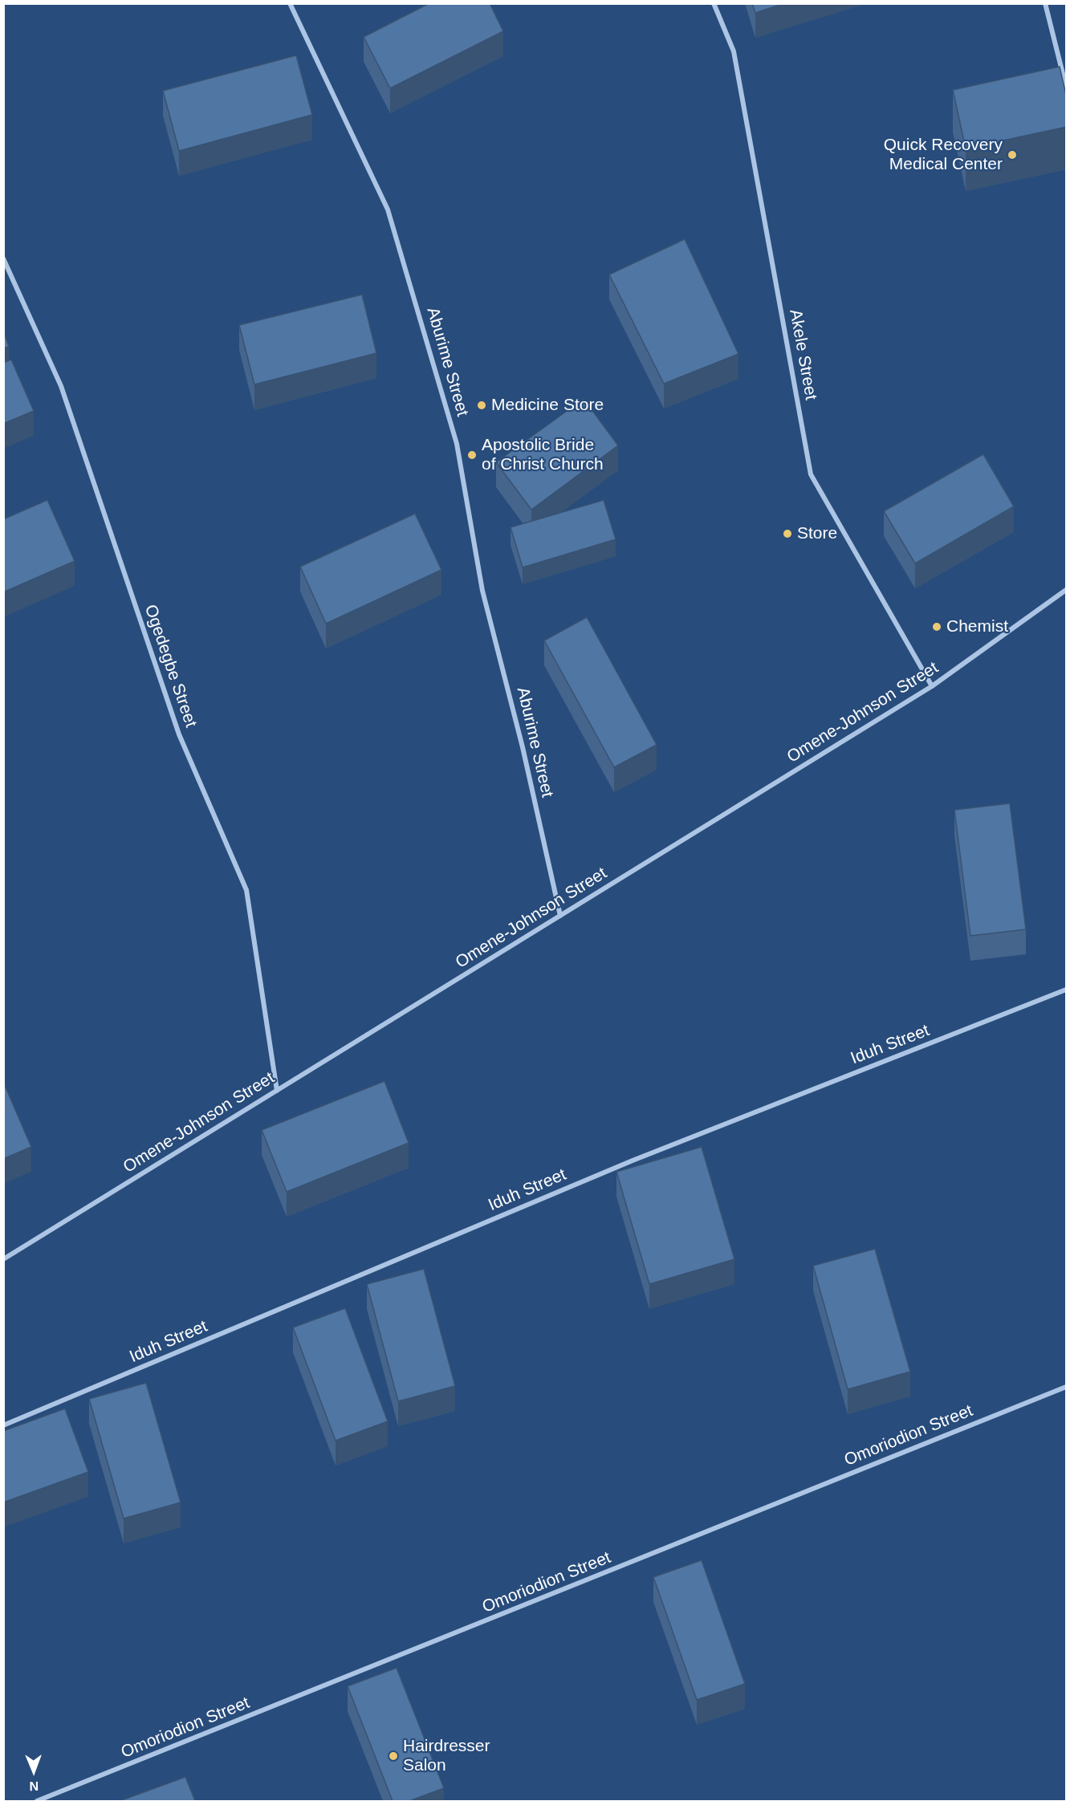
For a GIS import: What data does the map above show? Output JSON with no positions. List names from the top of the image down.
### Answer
{
  "streets": {
    "street": [
      "Akele Street",
      "Aburime Street",
      "Ogedegbe Street",
      "Omene-Johnson Street",
      "Iduh Street",
      "Omoriodion Street"
    ]
  },
  "crossings": [
    ["Akele Street", "Omene-Johnson Street"],
    ["Aburime Street", "Omene-Johnson Street"],
    ["Ogedegbe Street", "Omene-Johnson Street"]
  ],
  "places": [
    "Quick Recovery Medical Center",
    "Medicine Store",
    "Apostolic Bride of Christ Church",
    "Store",
    "Chemist",
    "Hairdresser Salon"
  ],
  "north": "bottom"
}
